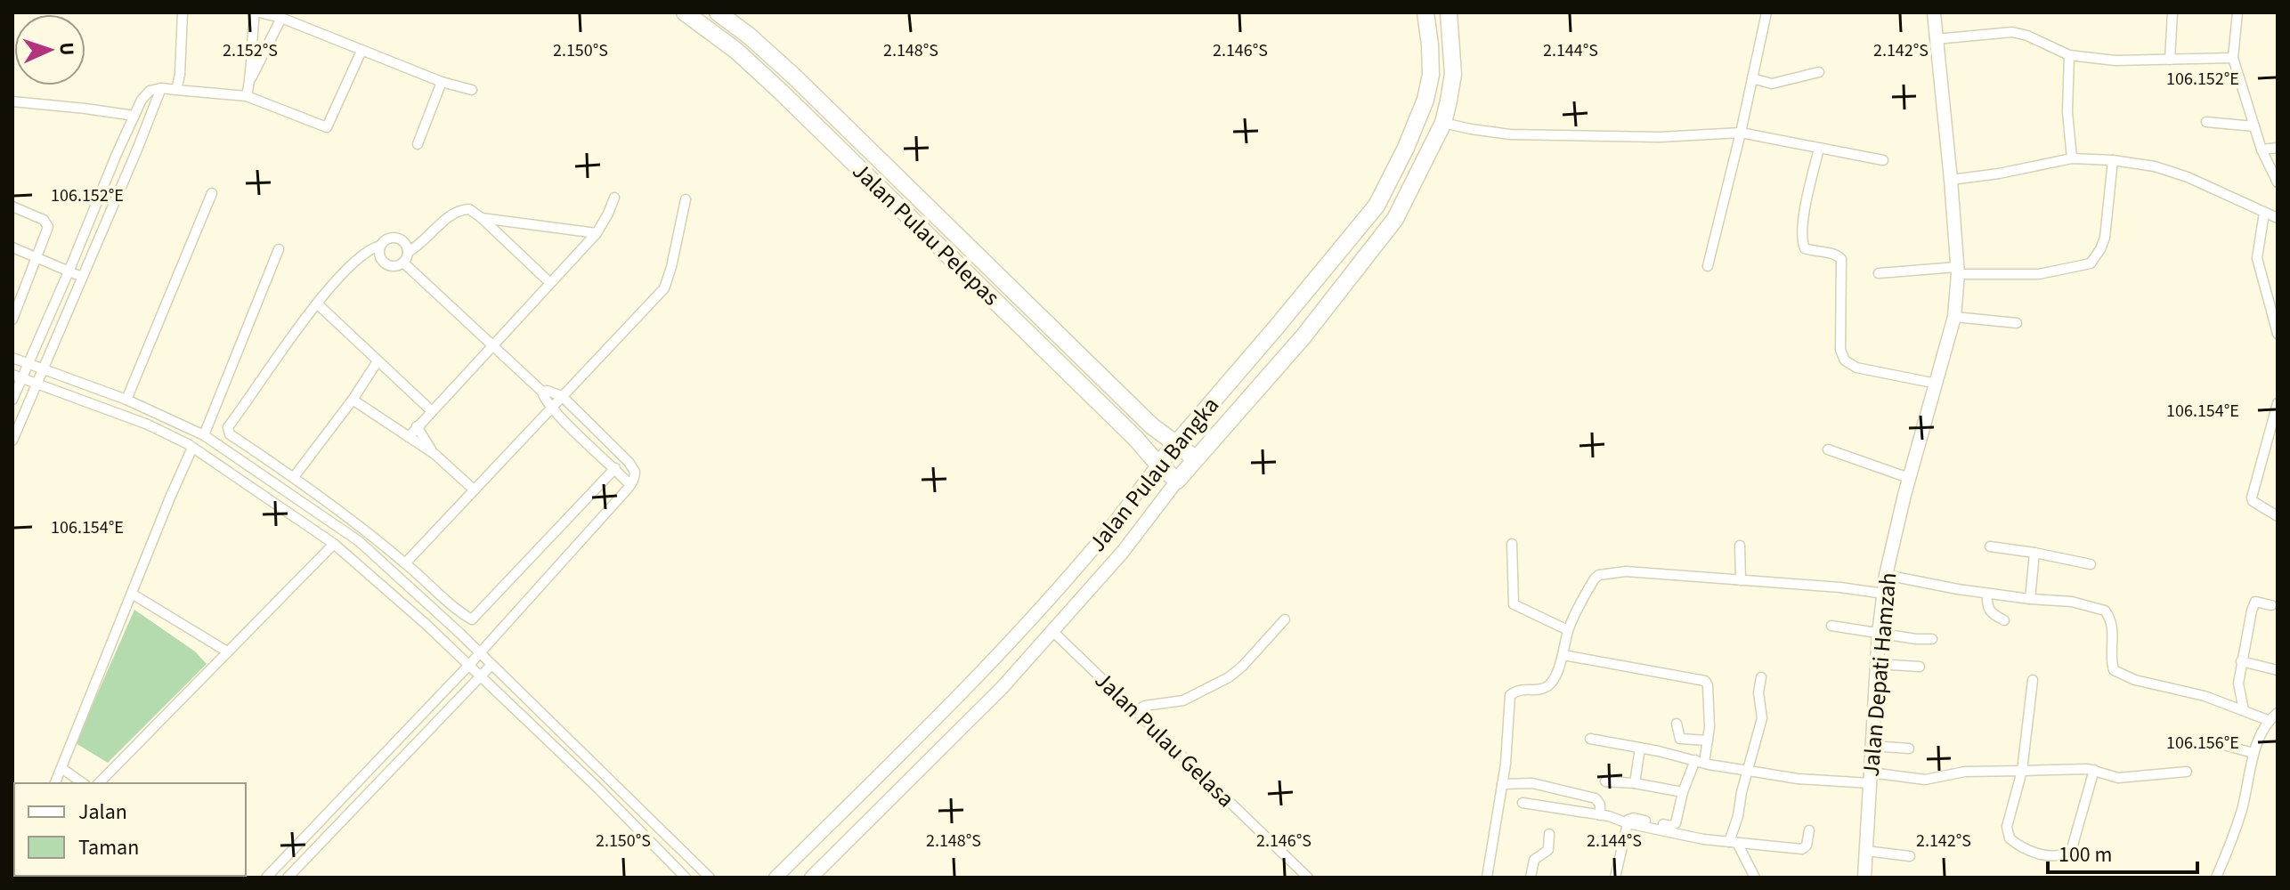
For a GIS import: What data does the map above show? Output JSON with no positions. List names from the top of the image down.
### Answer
{
  "streets": {
    "highway": ["Jalan Pulau Pelepas", "Jalan Pulau Bangka"],
    "main road": ["Jalan Depati Hamzah"],
    "street": ["Jalan Pulau Gelasa"]
  },
  "crossings": [
    ["Jalan Pulau Pelepas", "Jalan Pulau Bangka"],
    ["Jalan Pulau Bangka", "Jalan Pulau Gelasa"]
  ],
  "legend": ["Jalan", "Taman"],
  "scale_bar": "100 m",
  "north": "right",
  "coordinates": [
    "2.152°S",
    "2.150°S",
    "2.148°S",
    "2.146°S",
    "2.144°S",
    "2.142°S",
    "106.152°E",
    "106.154°E",
    "106.156°E"
  ]
}
